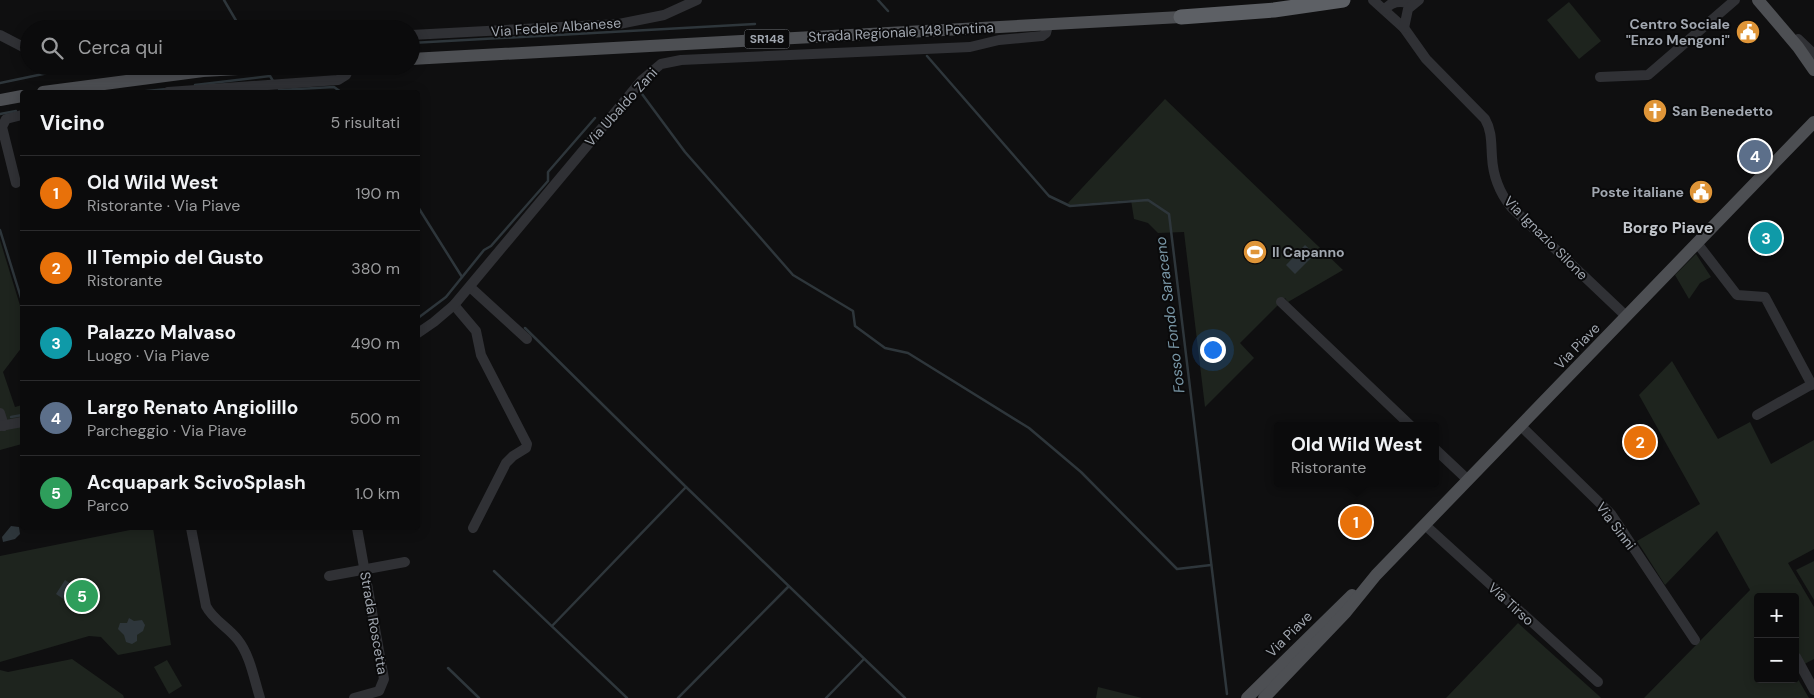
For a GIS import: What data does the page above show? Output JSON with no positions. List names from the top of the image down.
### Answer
{
  "streets": {
    "highway": ["Strada Regionale 148 Pontina", "SR148"],
    "main road": ["Via Piave"],
    "street": [
      "Via Fedele Albanese",
      "Via Ubaldo Zani",
      "Via Ignazio Silone",
      "Via Sinni",
      "Via Tirso",
      "Strada Roscetta"
    ]
  },
  "crossings": [
    ["Strada Regionale 148 Pontina", "Via Ubaldo Zani"],
    ["Via Ignazio Silone", "Via Piave"],
    ["Via Piave", "Via Sinni"],
    ["Via Piave", "Via Tirso"]
  ],
  "districts": ["Borgo Piave"],
  "water": ["Fosso Fondo Saraceno"],
  "places": {
    "public building": ["Centro Sociale \"Enzo Mengoni\"", "Poste italiane"],
    "church": ["San Benedetto"],
    "sports": ["Il Capanno"]
  },
  "page": {
    "search": "Cerca qui",
    "heading": ["Vicino", "5 risultati"],
    "pins": [
      "4",
      "3",
      "2",
      "1",
      "5"
    ],
    "list": [
      {
        "mark": "1",
        "name": "Old Wild West",
        "note": "Ristorante · Via Piave",
        "value": "190 m"
      },
      {
        "mark": "2",
        "name": "Il Tempio del Gusto",
        "note": "Ristorante",
        "value": "380 m"
      },
      {
        "mark": "3",
        "name": "Palazzo Malvaso",
        "note": "Luogo · Via Piave",
        "value": "490 m"
      },
      {
        "mark": "4",
        "name": "Largo Renato Angiolillo",
        "note": "Parcheggio · Via Piave",
        "value": "500 m"
      },
      {
        "mark": "5",
        "name": "Acquapark ScivoSplash",
        "note": "Parco",
        "value": "1.0 km"
      }
    ],
    "popup": ["Old Wild West", "Ristorante"],
    "map_buttons": ["+", "−"]
  }
}
